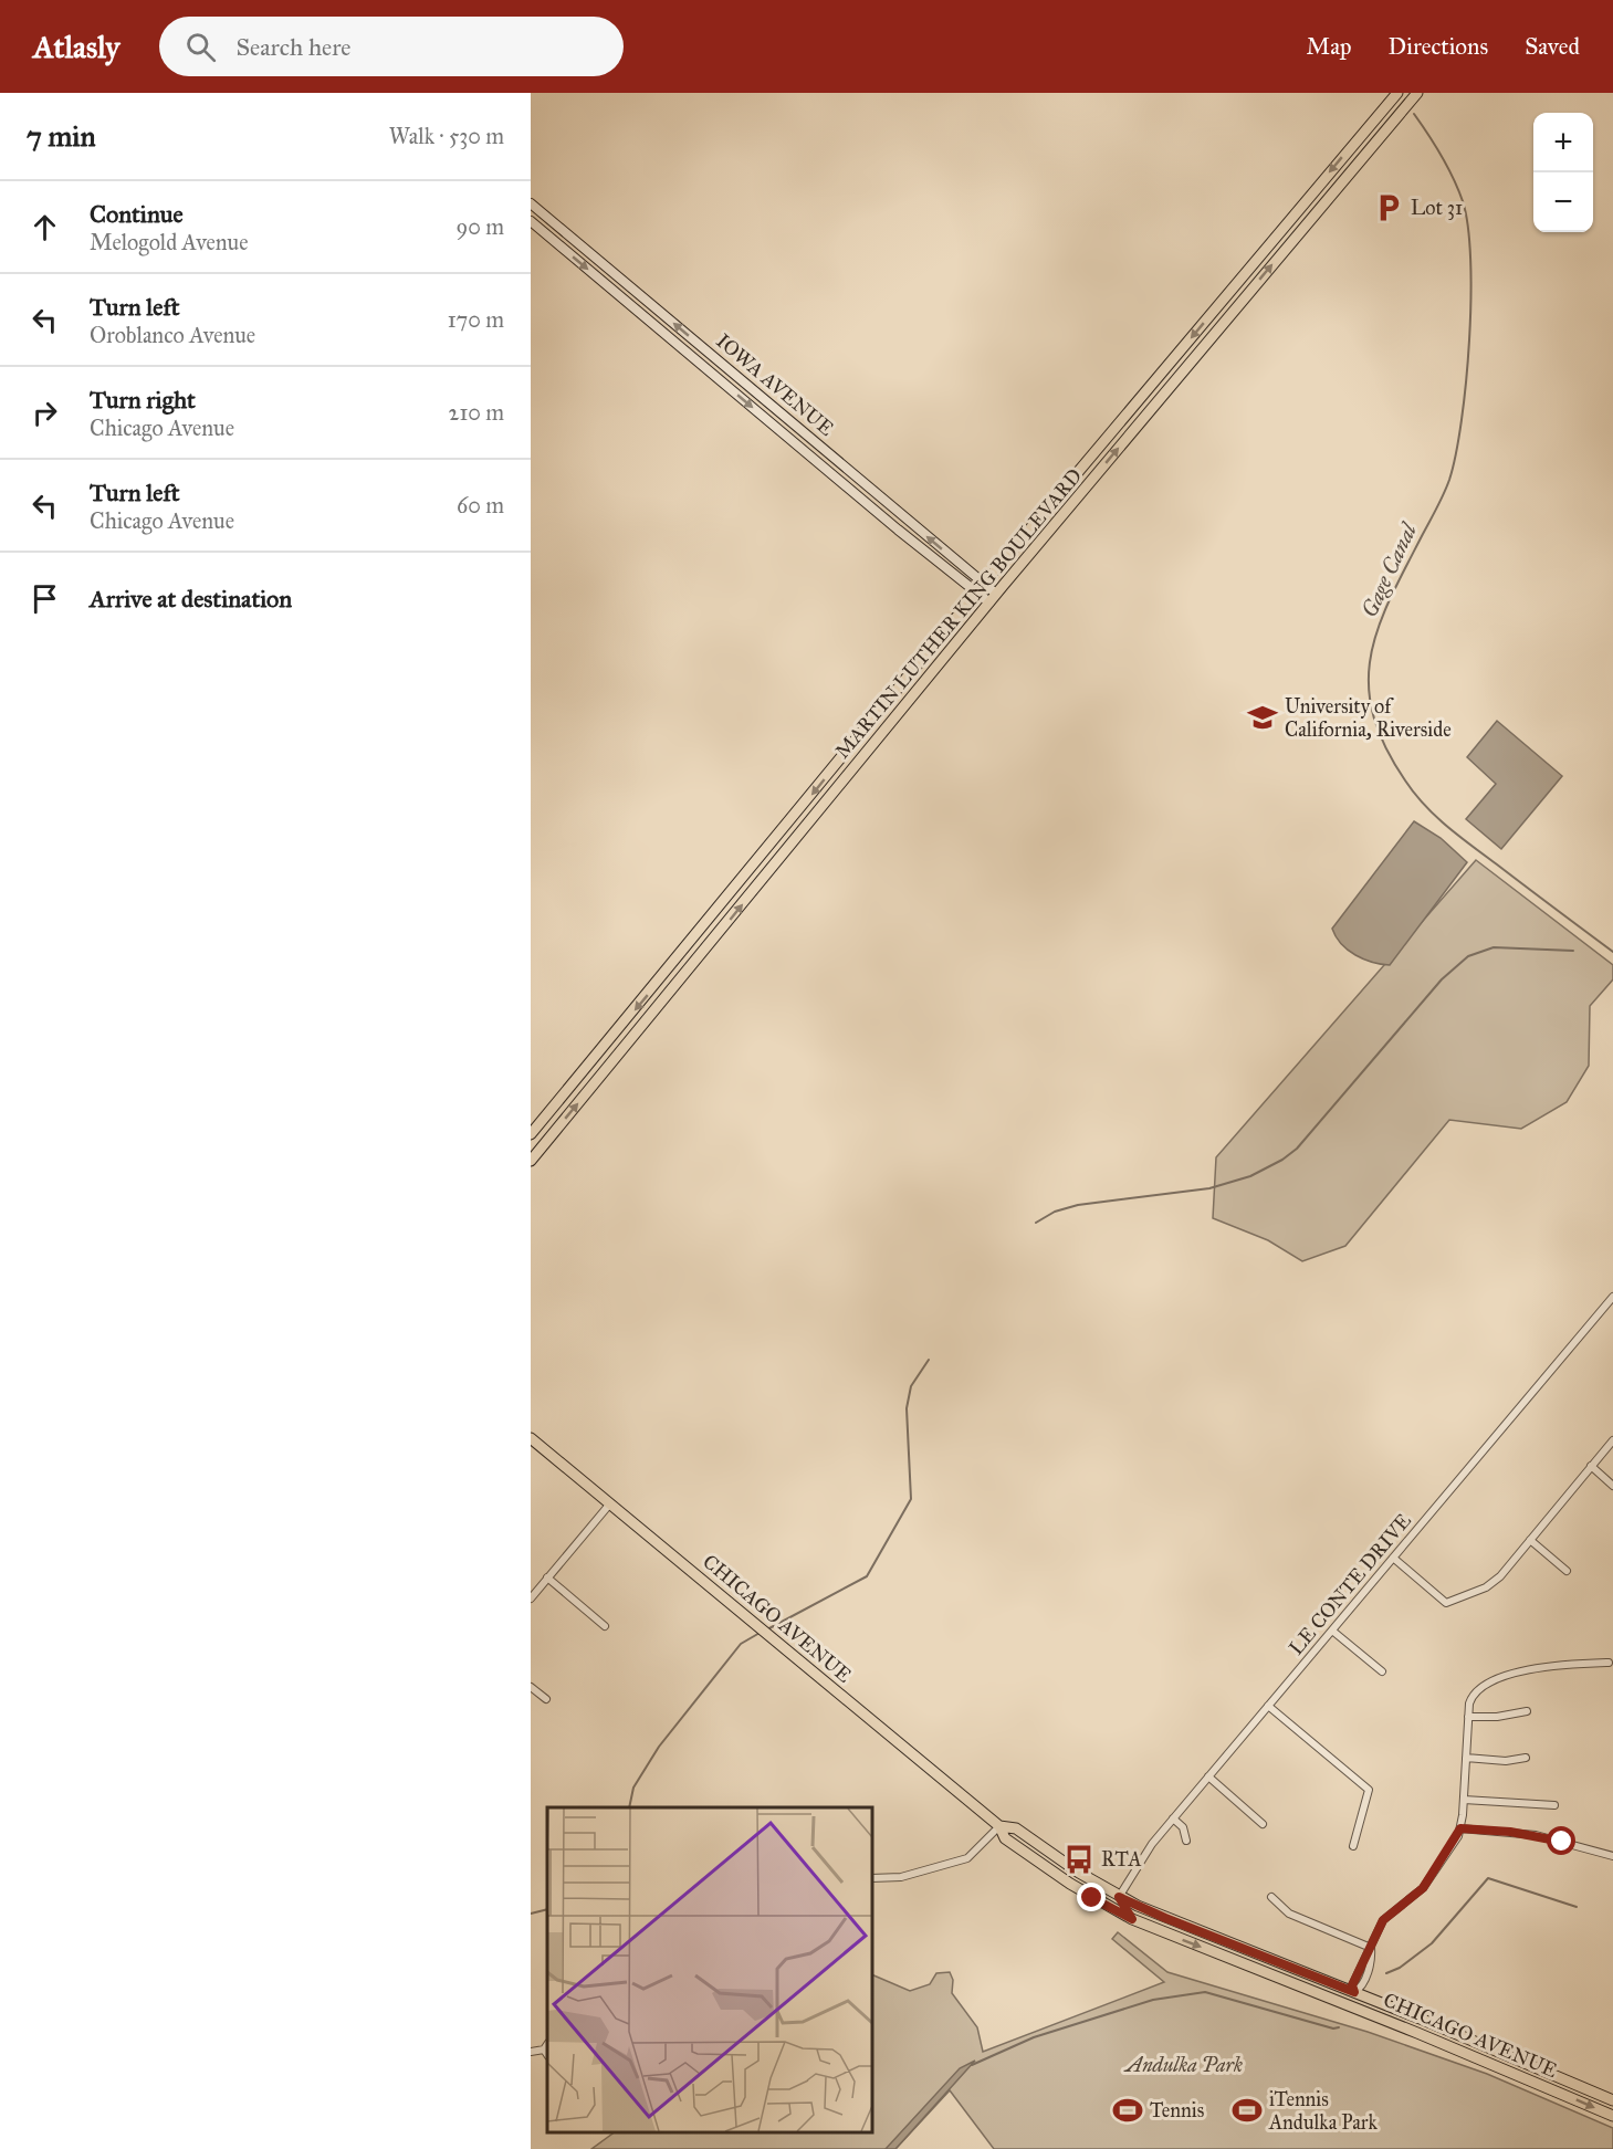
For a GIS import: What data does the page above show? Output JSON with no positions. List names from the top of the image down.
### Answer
{
  "streets": {
    "main road": ["MARTIN LUTHER KING BOULEVARD", "CHICAGO AVENUE"],
    "street": ["IOWA AVENUE", "LE CONTE DRIVE"]
  },
  "crossings": [
    ["IOWA AVENUE", "MARTIN LUTHER KING BOULEVARD"],
    ["LE CONTE DRIVE", "CHICAGO AVENUE"]
  ],
  "water": ["Gage Canal"],
  "parks": ["Andulka Park"],
  "places": {
    "parking": ["Lot 31"],
    "school or university": ["University of California, Riverside"],
    "bus stop": ["RTA"],
    "sports": ["Tennis", "iTennis Andulka Park"]
  },
  "page": {
    "header": "Atlasly",
    "search": "Search here",
    "nav": ["Map", "Directions", "Saved"],
    "heading": ["7 min", "Walk · 530 m"],
    "map_buttons": ["+", "−"],
    "list": [
      ["Continue", "Melogold Avenue", "90 m"],
      ["Turn left", "Oroblanco Avenue", "170 m"],
      ["Turn right", "Chicago Avenue", "210 m"],
      ["Turn left", "Chicago Avenue", "60 m"],
      "Arrive at destination"
    ]
  }
}
